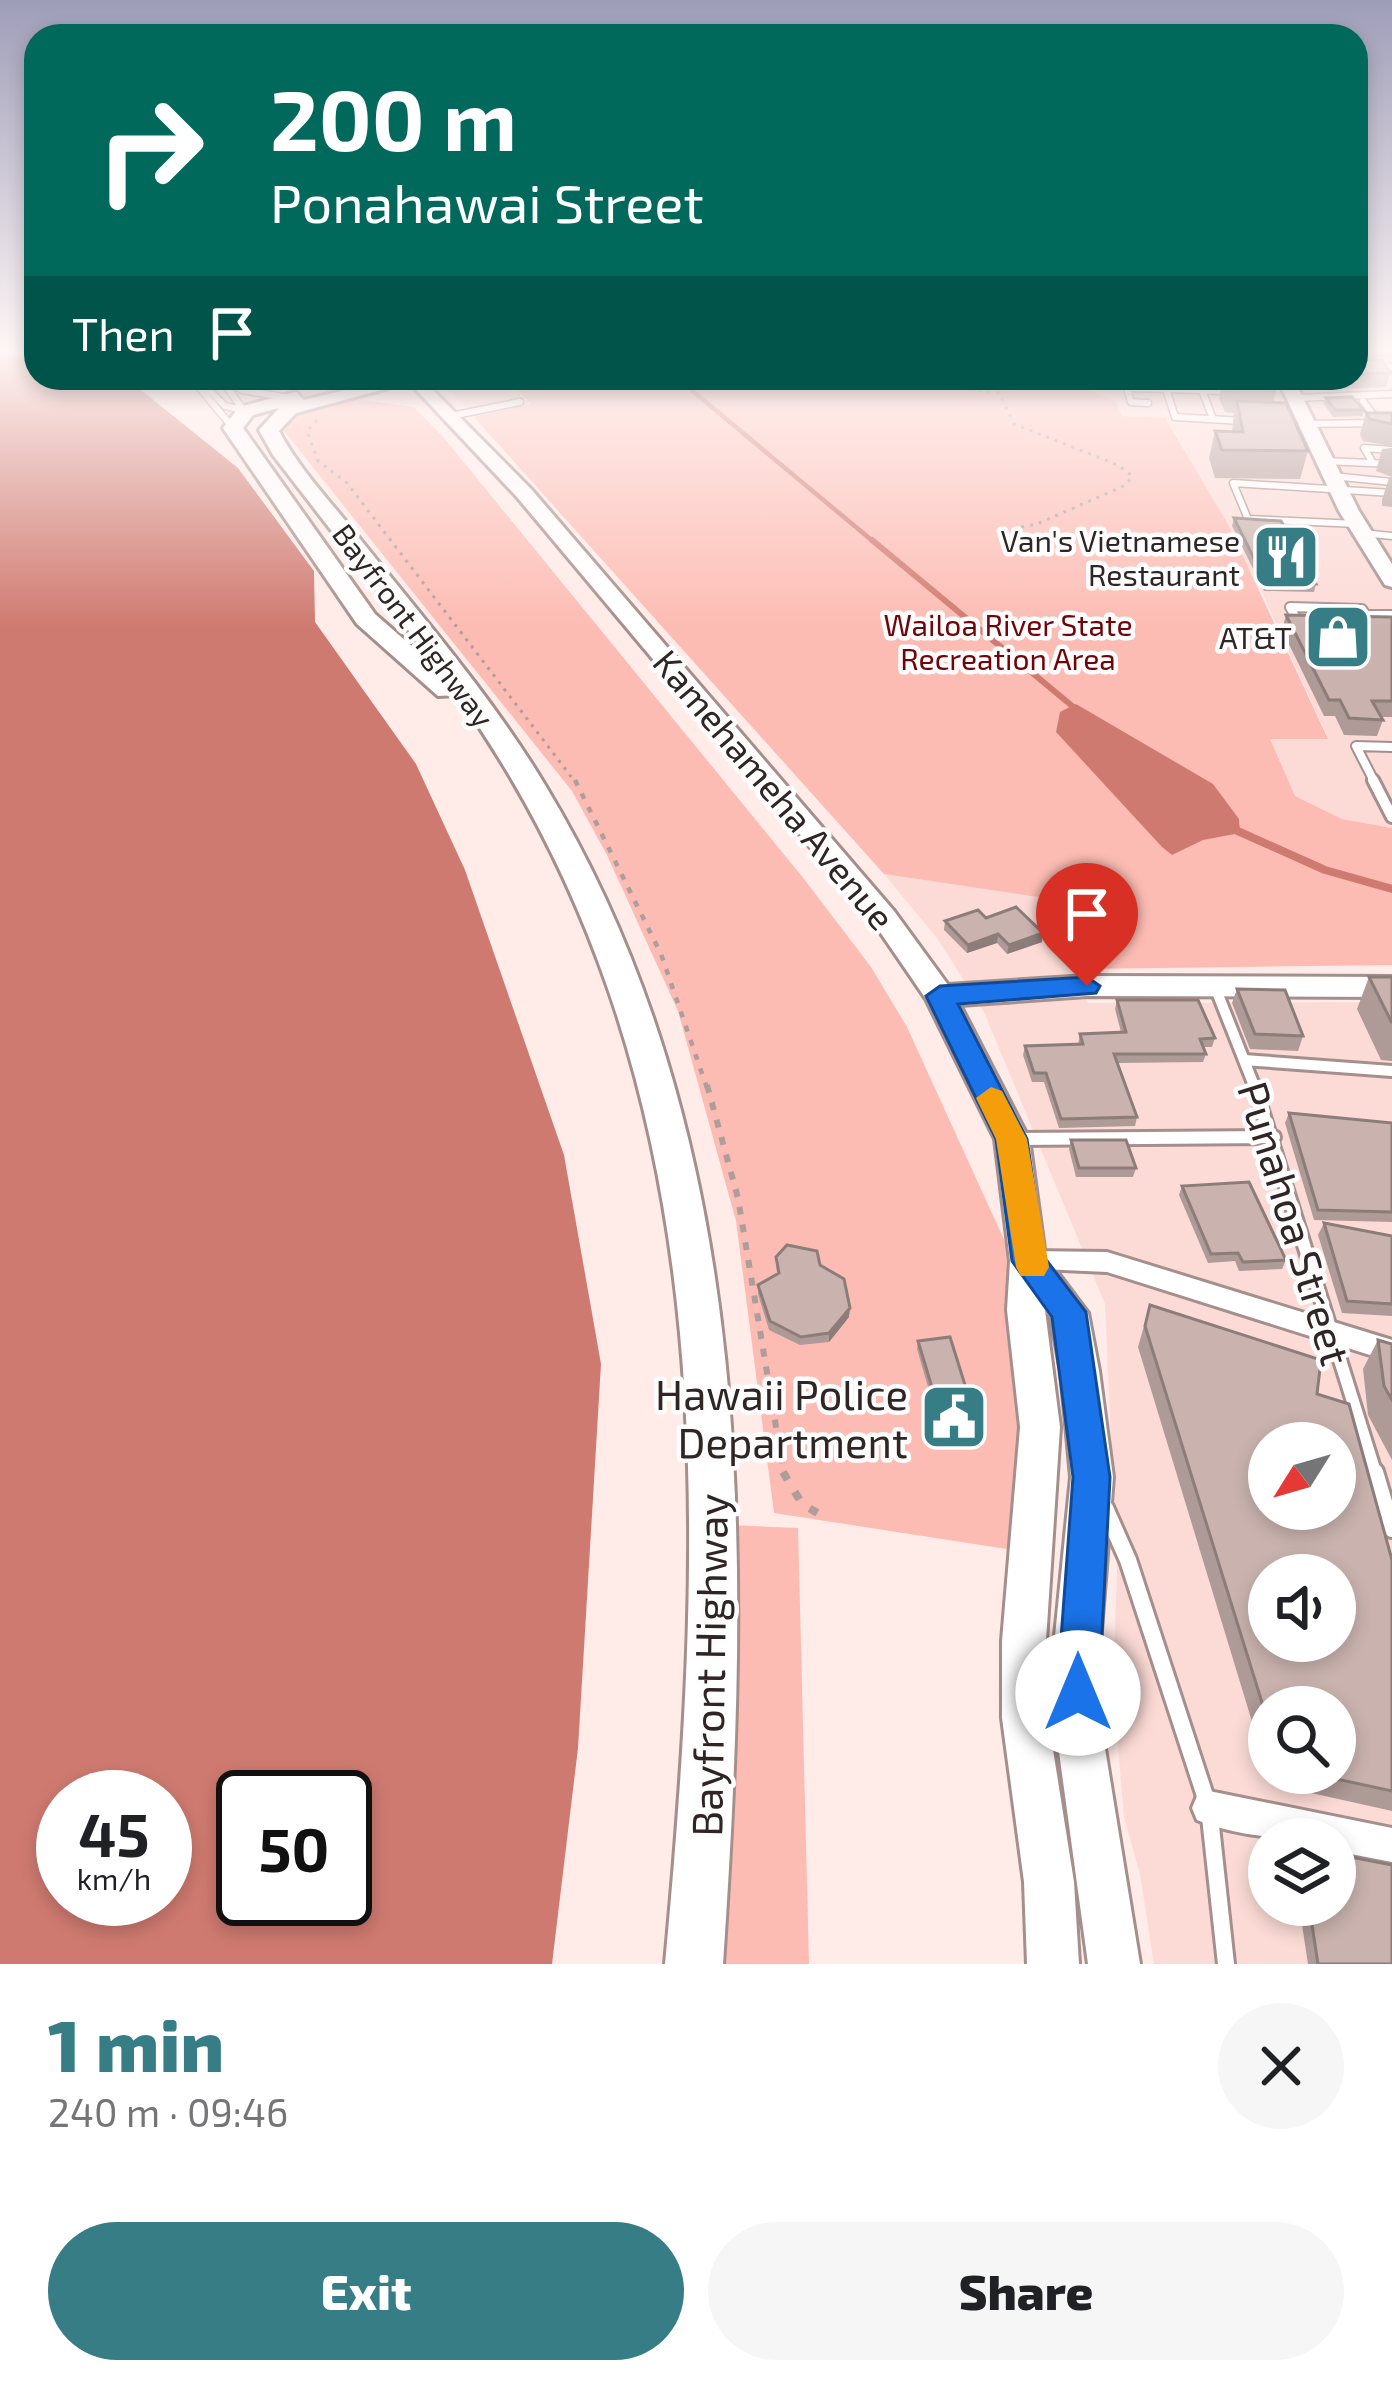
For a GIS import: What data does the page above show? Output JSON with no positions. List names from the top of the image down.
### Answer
{
  "streets": {
    "main road": ["Bayfront Highway", "Kamehameha Avenue"],
    "lane": ["Punahoa Street"]
  },
  "parks": ["Wailoa River State Recreation Area"],
  "places": {
    "restaurant": ["Van's Vietnamese Restaurant"],
    "shop": ["AT&T"],
    "public building": ["Hawaii Police Department"]
  },
  "north": "bottom left",
  "page": {
    "turn": ["200 m", "Ponahawai Street"],
    "then": "Then",
    "speed": "45 km/h",
    "limit": "50",
    "heading": ["1 min", "240 m · 09:46"],
    "buttons": ["Exit", "Share"]
  }
}
